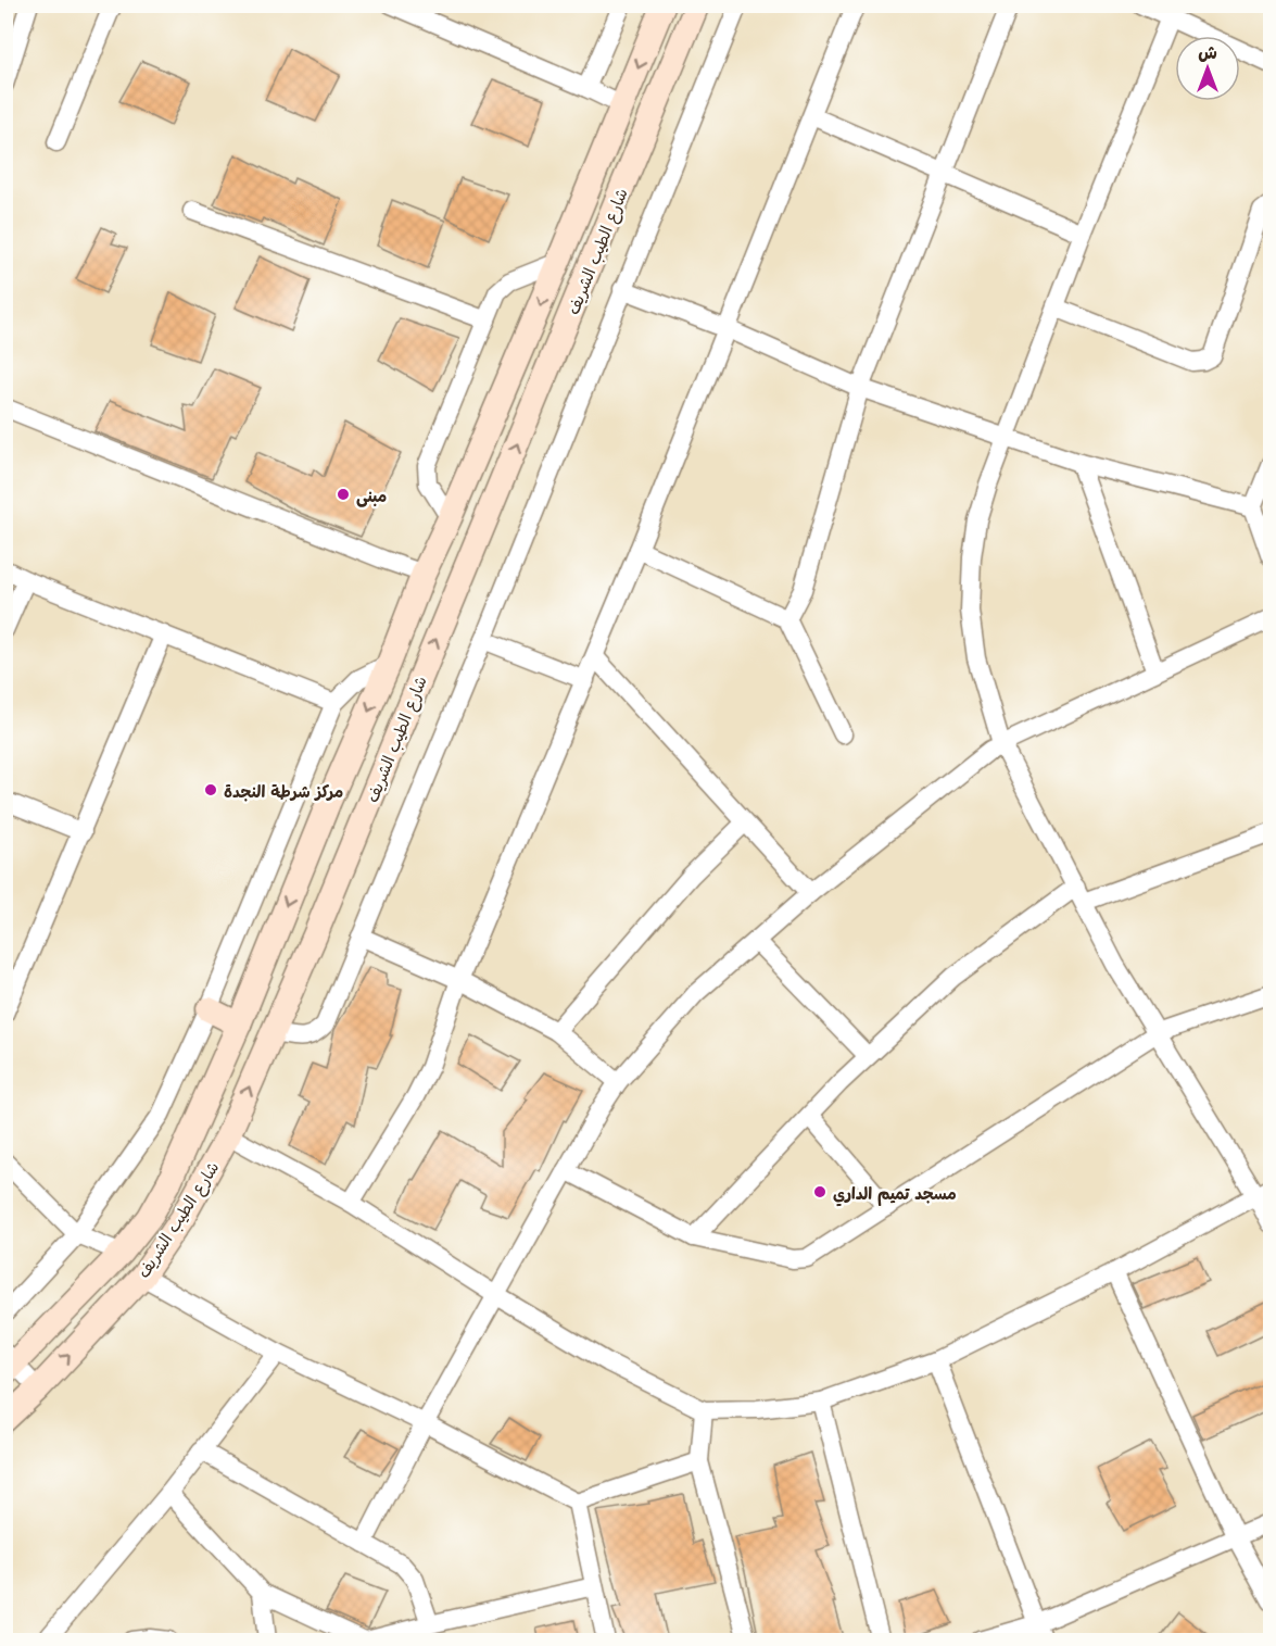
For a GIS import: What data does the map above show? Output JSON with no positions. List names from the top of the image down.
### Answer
{
  "streets": {
    "main road": ["شارع الطيب الشريف"]
  },
  "places": ["مبنى", "مركز شرطة النجدة", "مسجد تميم الداري"],
  "north": "top"
}
